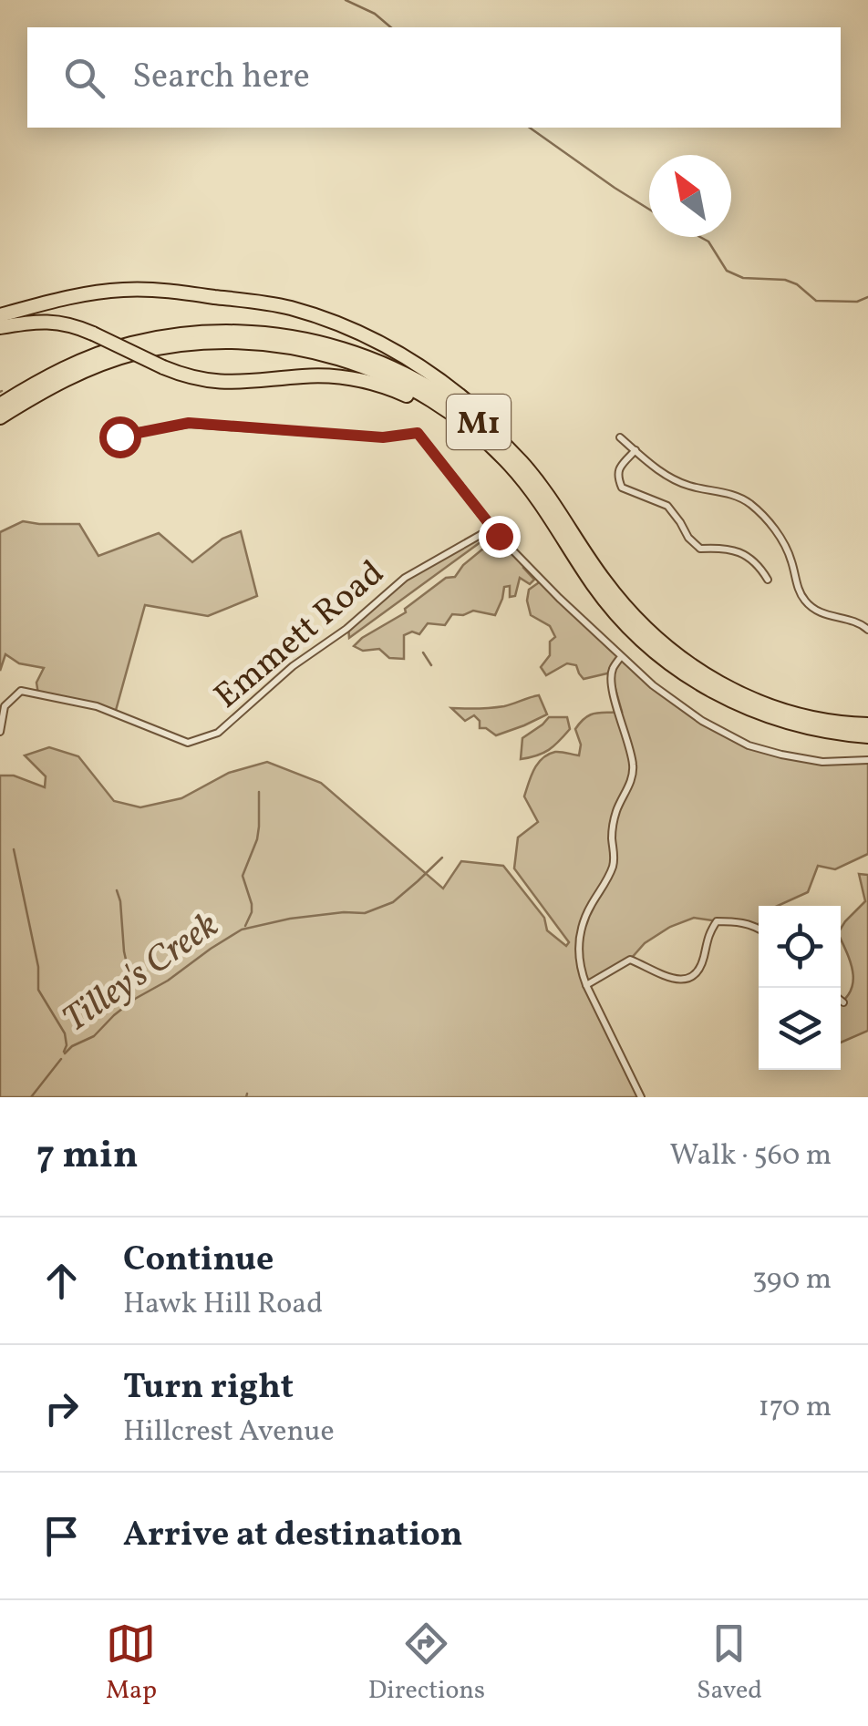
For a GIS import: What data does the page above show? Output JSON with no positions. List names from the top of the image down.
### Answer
{
  "streets": {
    "highway": ["M1"],
    "street": ["Emmett Road"]
  },
  "water": ["Tilley's Creek"],
  "north": "top left",
  "page": {
    "search": "Search here",
    "heading": ["7 min", "Walk · 560 m"],
    "list": [
      ["Continue", "Hawk Hill Road", "390 m"],
      ["Turn right", "Hillcrest Avenue", "170 m"],
      "Arrive at destination"
    ],
    "nav": ["Map", "Directions", "Saved"]
  }
}
